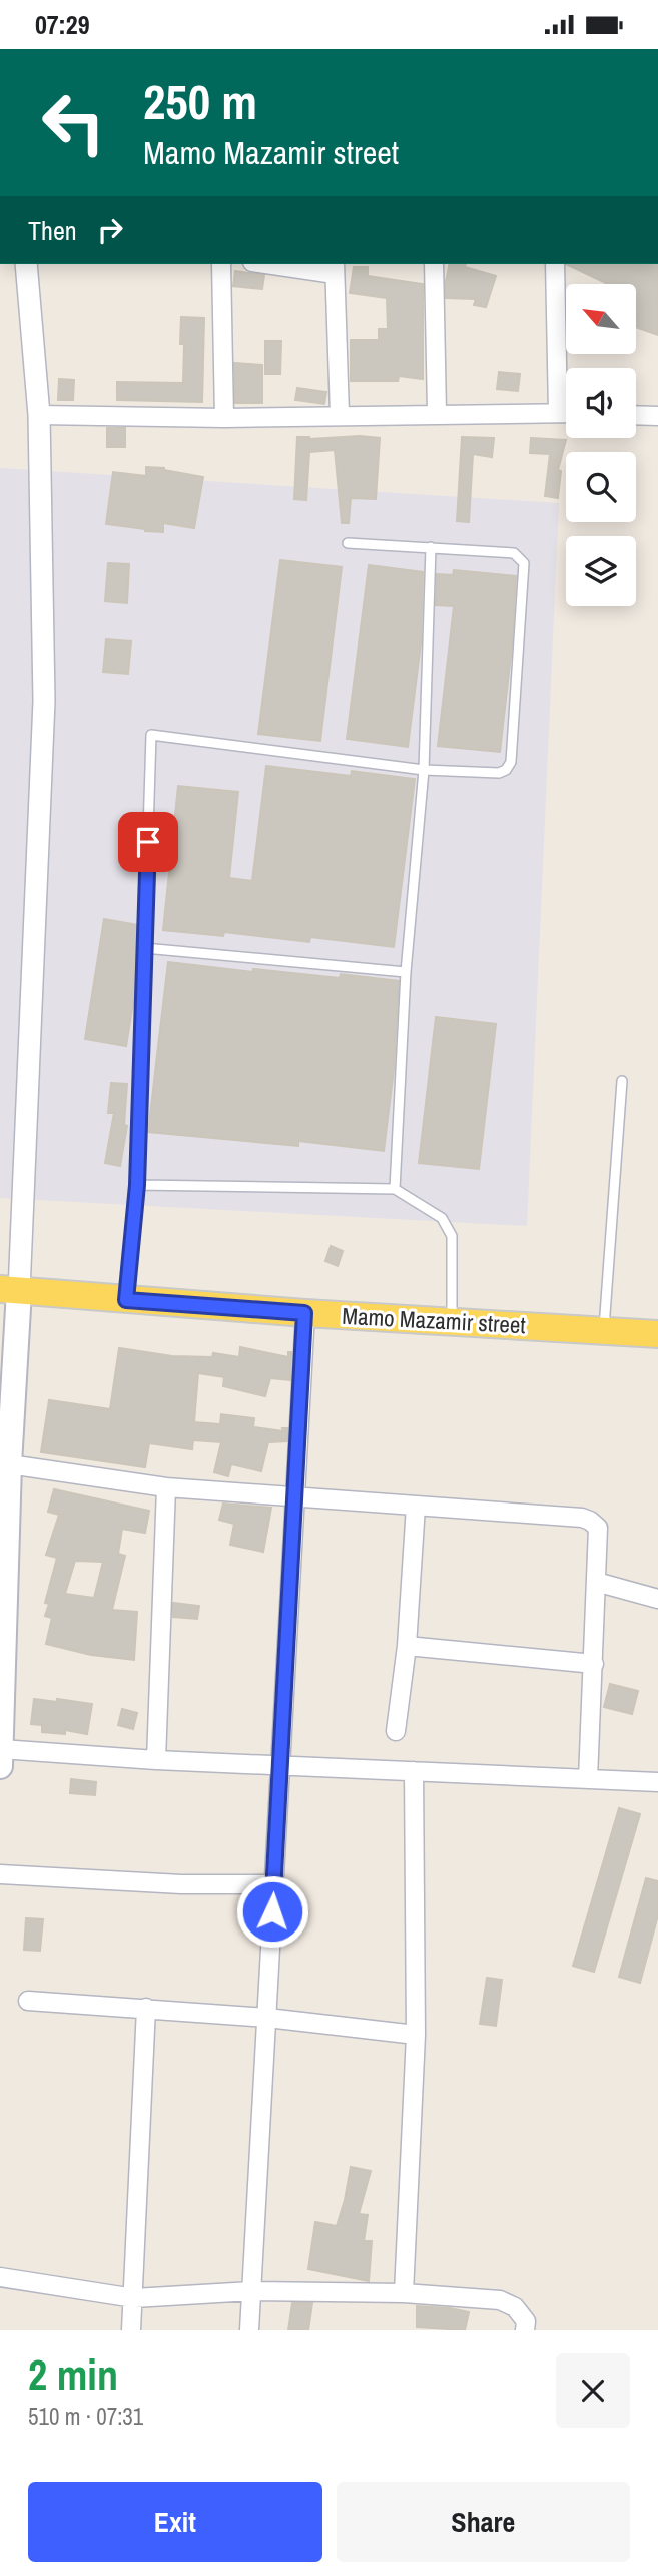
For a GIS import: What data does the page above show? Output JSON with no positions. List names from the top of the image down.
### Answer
{
  "streets": {
    "main road": ["Mamo Mazamir street"]
  },
  "north": "top left",
  "page": {
    "status": "07:29",
    "turn": ["250 m", "Mamo Mazamir street"],
    "then": "Then",
    "heading": ["2 min", "510 m · 07:31"],
    "buttons": ["Exit", "Share"]
  }
}
